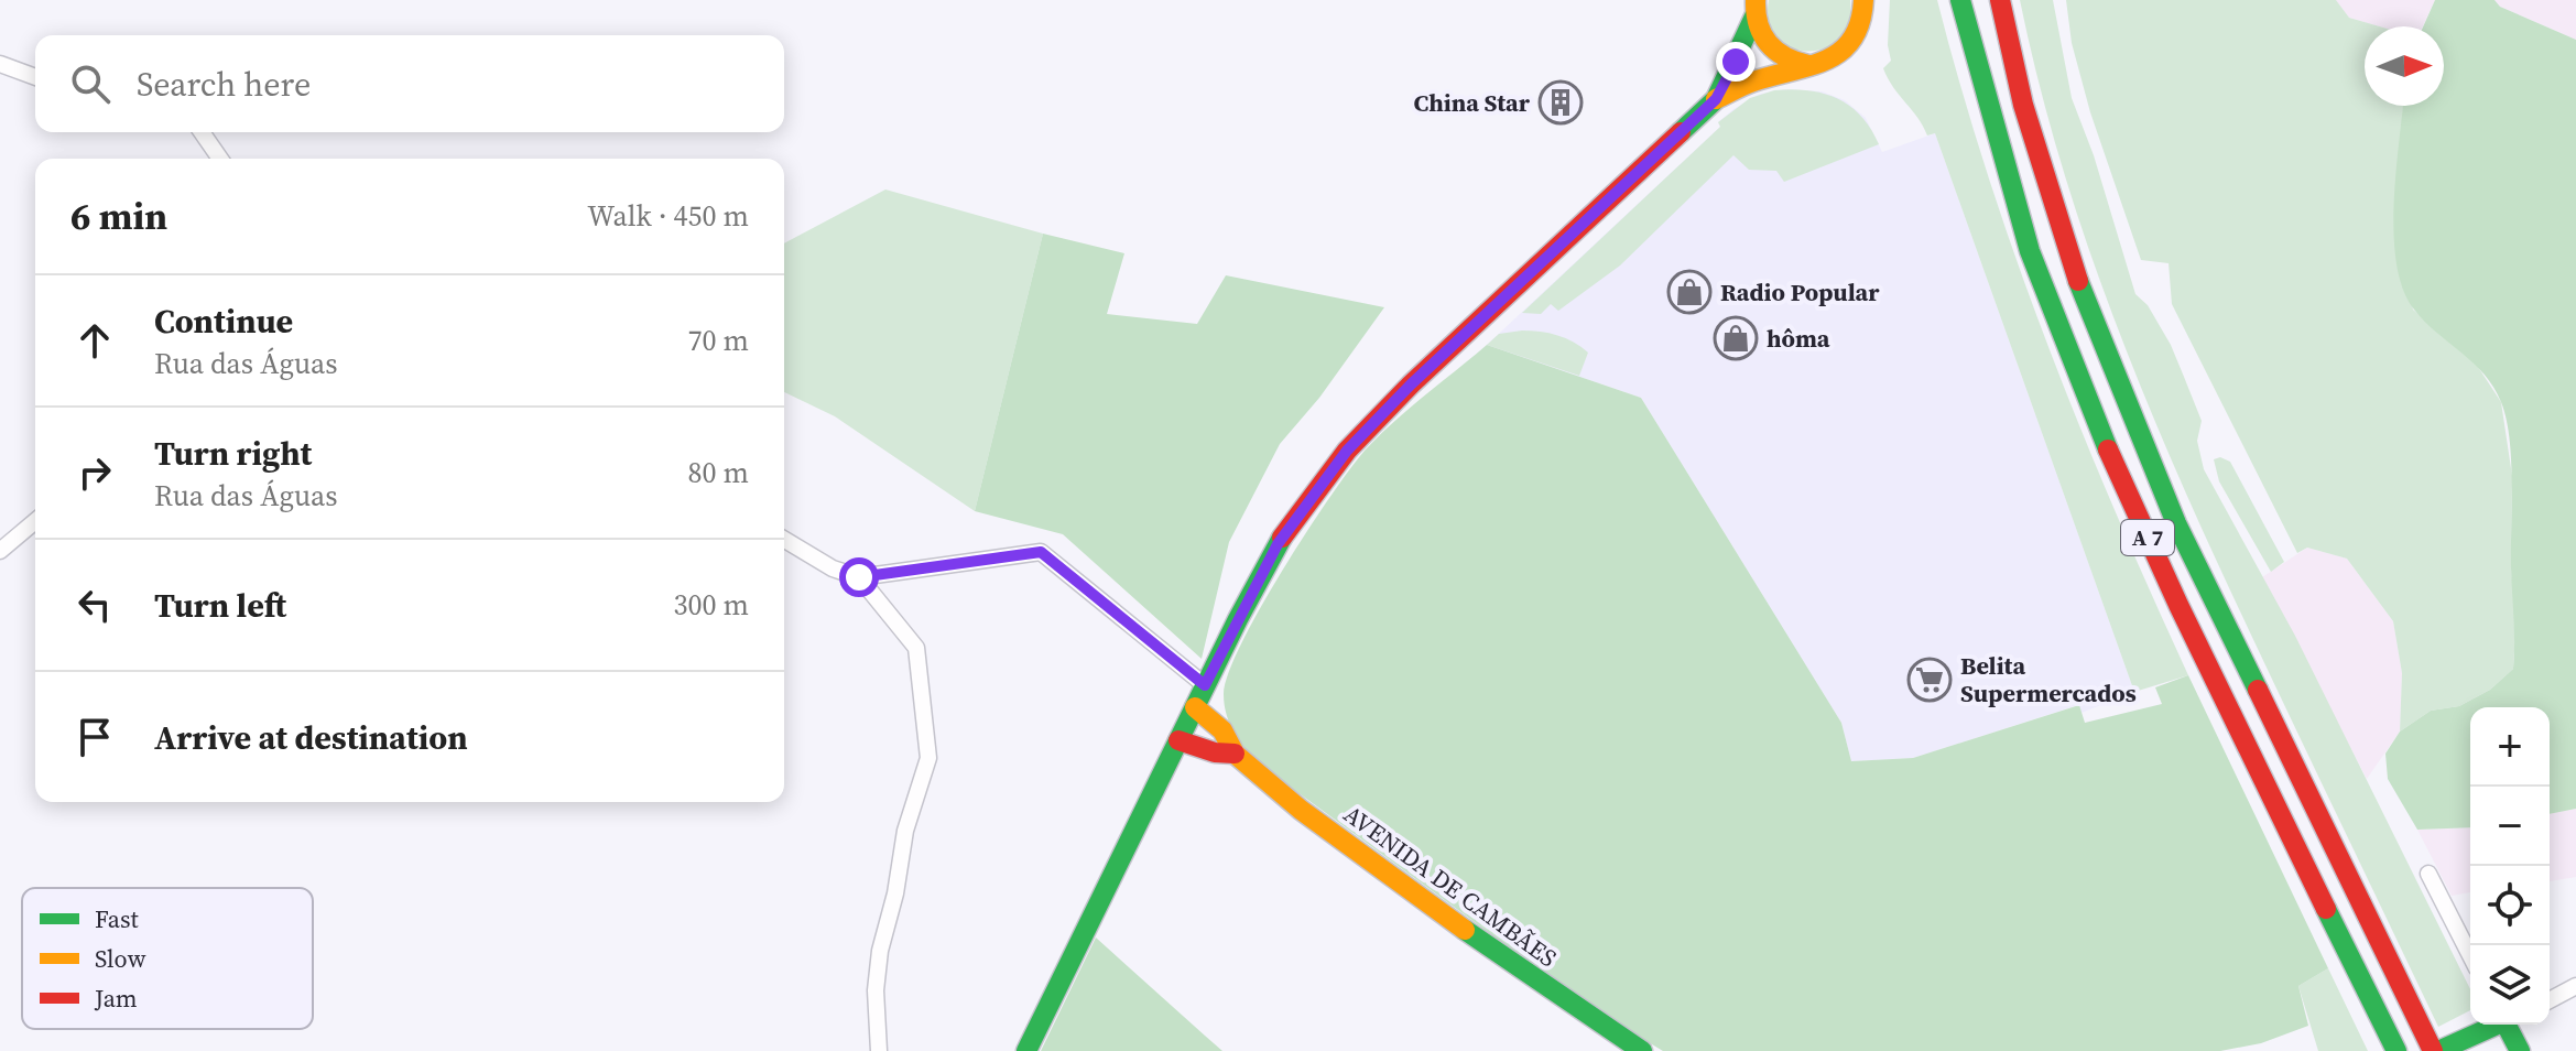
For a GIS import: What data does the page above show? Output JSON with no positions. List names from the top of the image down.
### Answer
{
  "streets": {
    "main road": ["A 7", "AVENIDA DE CAMBÃES"]
  },
  "places": {
    "building": ["China Star"],
    "shop": ["Radio Popular", "hôma"],
    "supermarket": ["Belita Supermercados"]
  },
  "legend": ["Fast", "Slow", "Jam"],
  "north": "right",
  "page": {
    "search": "Search here",
    "heading": ["6 min", "Walk · 450 m"],
    "list": [
      ["Continue", "Rua das Águas", "70 m"],
      ["Turn right", "Rua das Águas", "80 m"],
      ["Turn left", "300 m"],
      "Arrive at destination"
    ],
    "map_buttons": ["+", "−"]
  }
}
